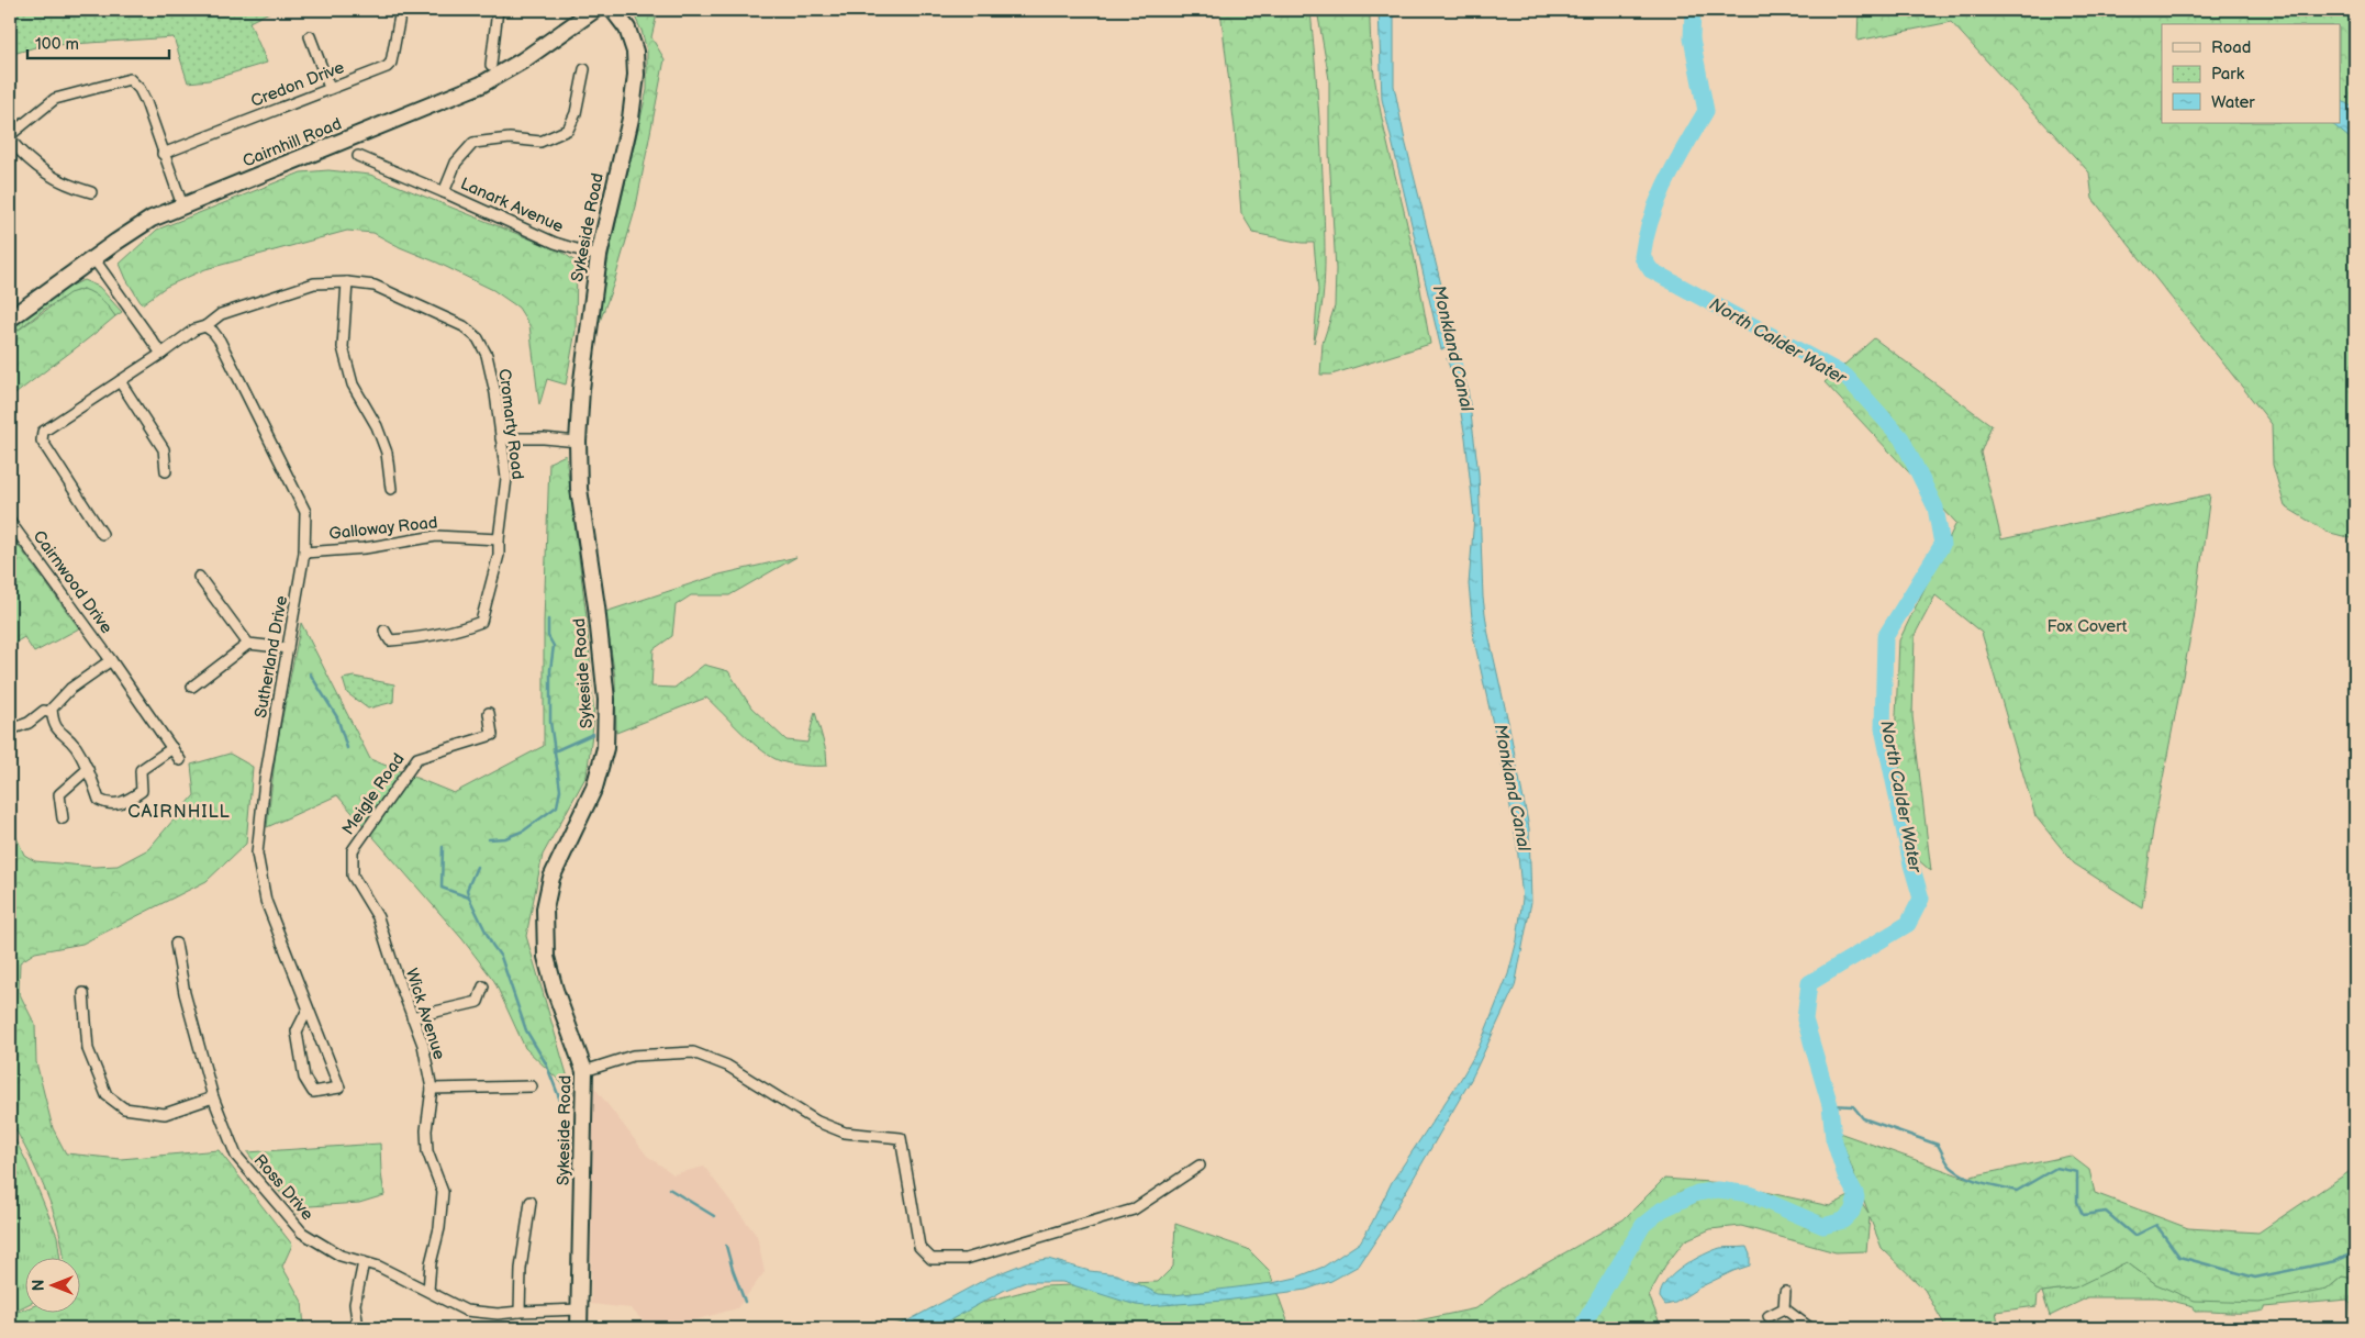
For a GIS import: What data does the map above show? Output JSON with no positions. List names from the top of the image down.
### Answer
{
  "streets": {
    "street": [
      "Credon Drive",
      "Cairnhill Road",
      "Lanark Avenue",
      "Sykeside Road",
      "Cromarty Road",
      "Galloway Road",
      "Cairnwood Drive",
      "Sutherland Drive",
      "Meigle Road",
      "Wick Avenue",
      "Ross Drive"
    ]
  },
  "crossings": [
    ["Lanark Avenue", "Sykeside Road"],
    ["Sykeside Road", "Ross Drive"],
    ["Cromarty Road", "Galloway Road"],
    ["Cromarty Road", "Sutherland Drive"],
    ["Galloway Road", "Sutherland Drive"],
    ["Meigle Road", "Wick Avenue"],
    ["Wick Avenue", "Ross Drive"]
  ],
  "districts": ["CAIRNHILL"],
  "water": ["North Calder Water", "Monkland Canal"],
  "parks": ["Fox Covert"],
  "legend": ["Road", "Park", "Water"],
  "scale_bar": "100 m",
  "north": "left"
}
